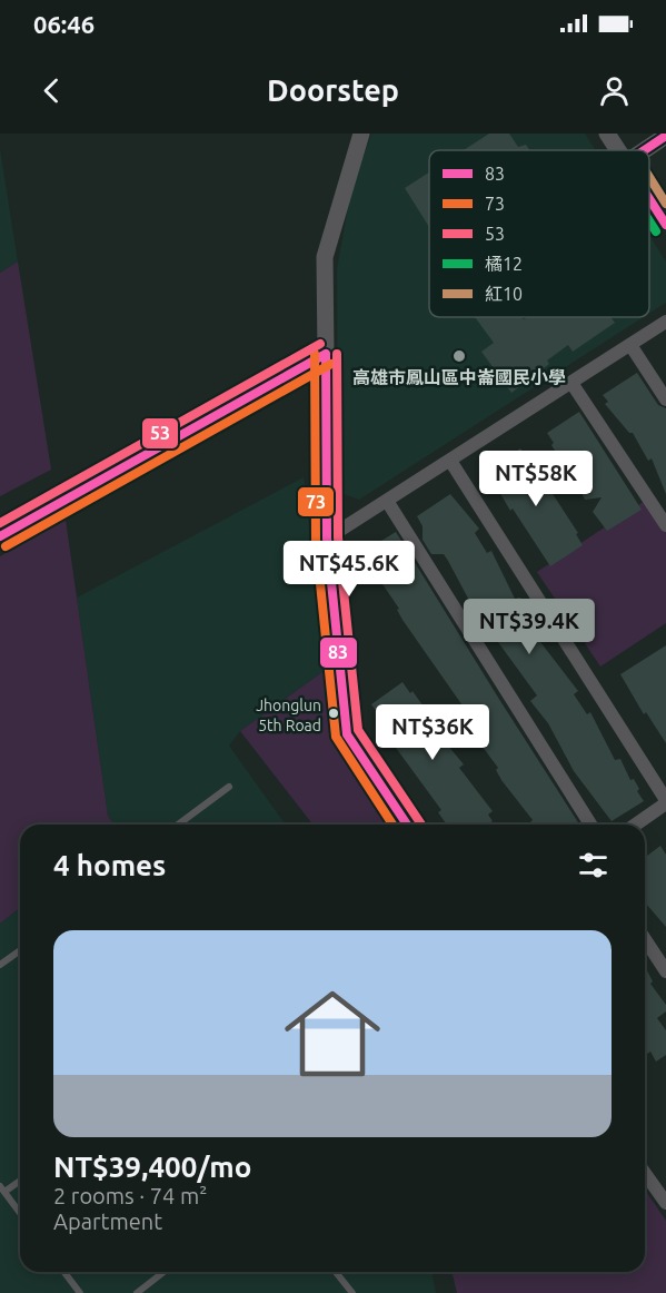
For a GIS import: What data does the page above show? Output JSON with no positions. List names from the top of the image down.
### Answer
{
  "places": ["高雄市鳳山區中崙國民小學", "Jhonglun 5th Road"],
  "lines": [
    "transit line 83",
    "transit line 紅10",
    "transit line 橘12",
    "transit line 53",
    "transit line 73"
  ],
  "legend": [
    "83",
    "73",
    "53",
    "橘12",
    "紅10"
  ],
  "page": {
    "status": "06:46",
    "header": "Doorstep",
    "price": [
      "NT$58K",
      "NT$45.6K",
      "NT$39.4K",
      "NT$36K"
    ],
    "heading": "4 homes",
    "list": [
      {
        "name": "NT$39,400/mo",
        "note": "2 rooms · 74 m² · Apartment"
      }
    ]
  }
}
